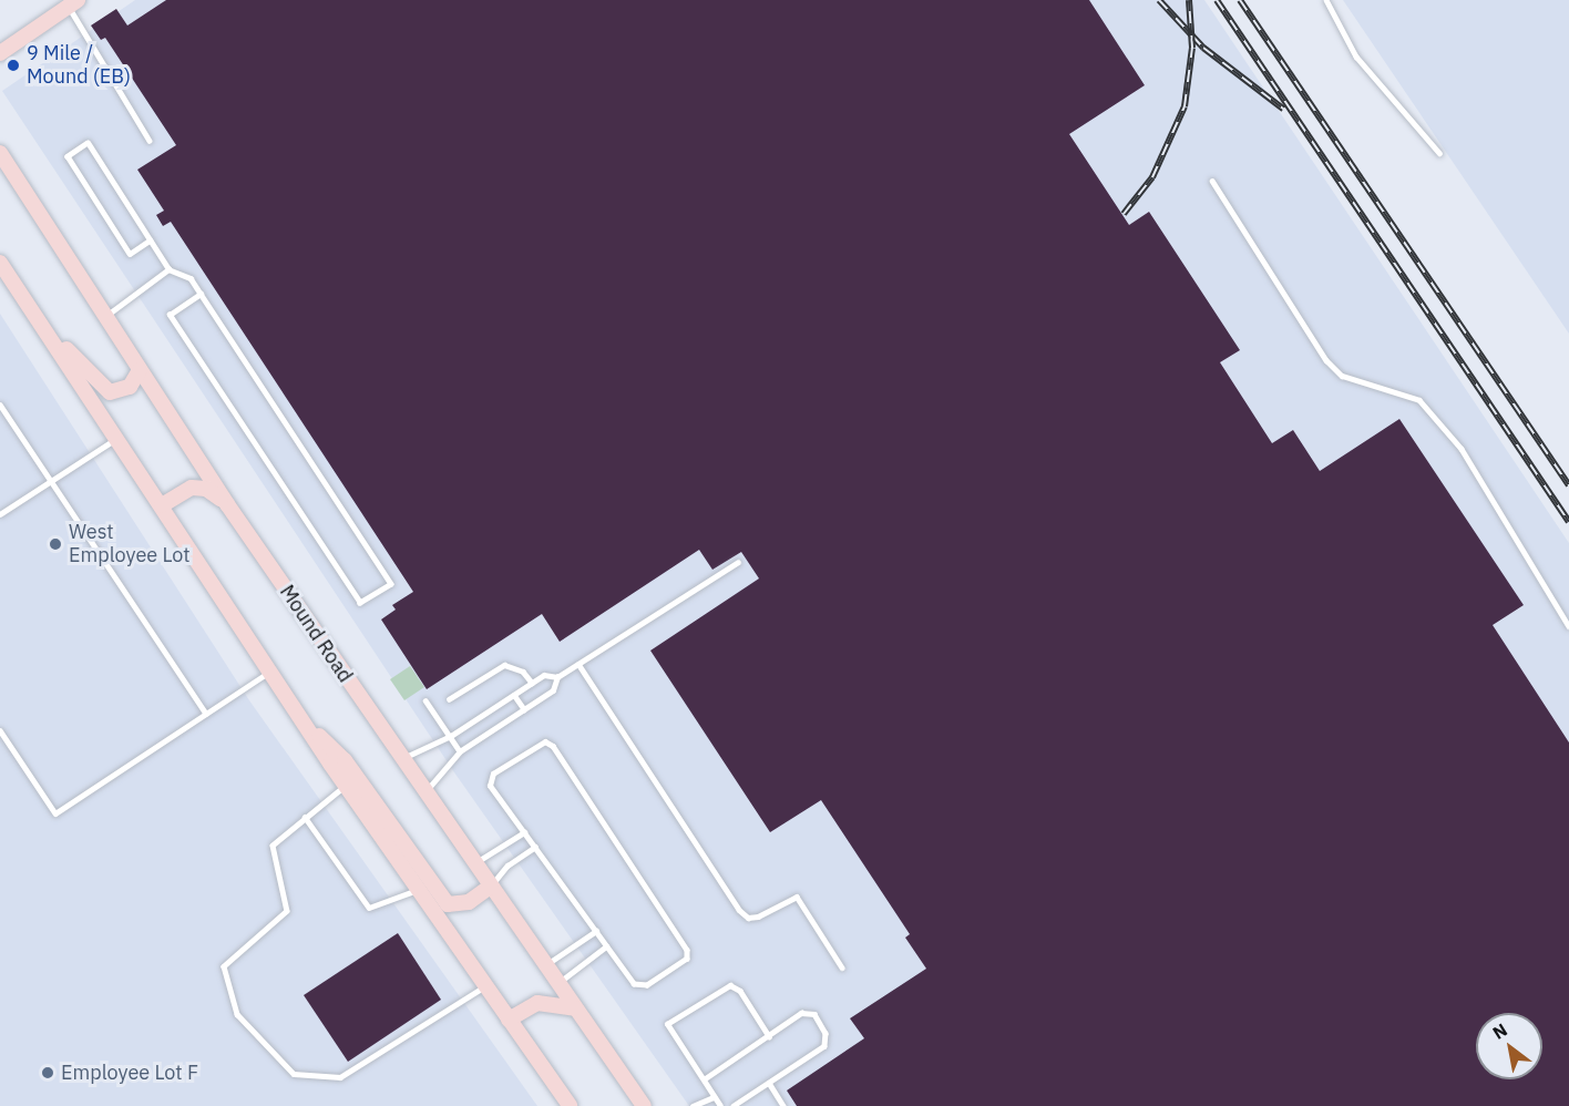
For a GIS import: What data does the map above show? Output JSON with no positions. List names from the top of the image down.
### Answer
{
  "streets": {
    "main road": ["Mound Road"]
  },
  "places": ["9 Mile / Mound (EB)", "West Employee Lot", "Employee Lot F"],
  "north": "top left"
}
